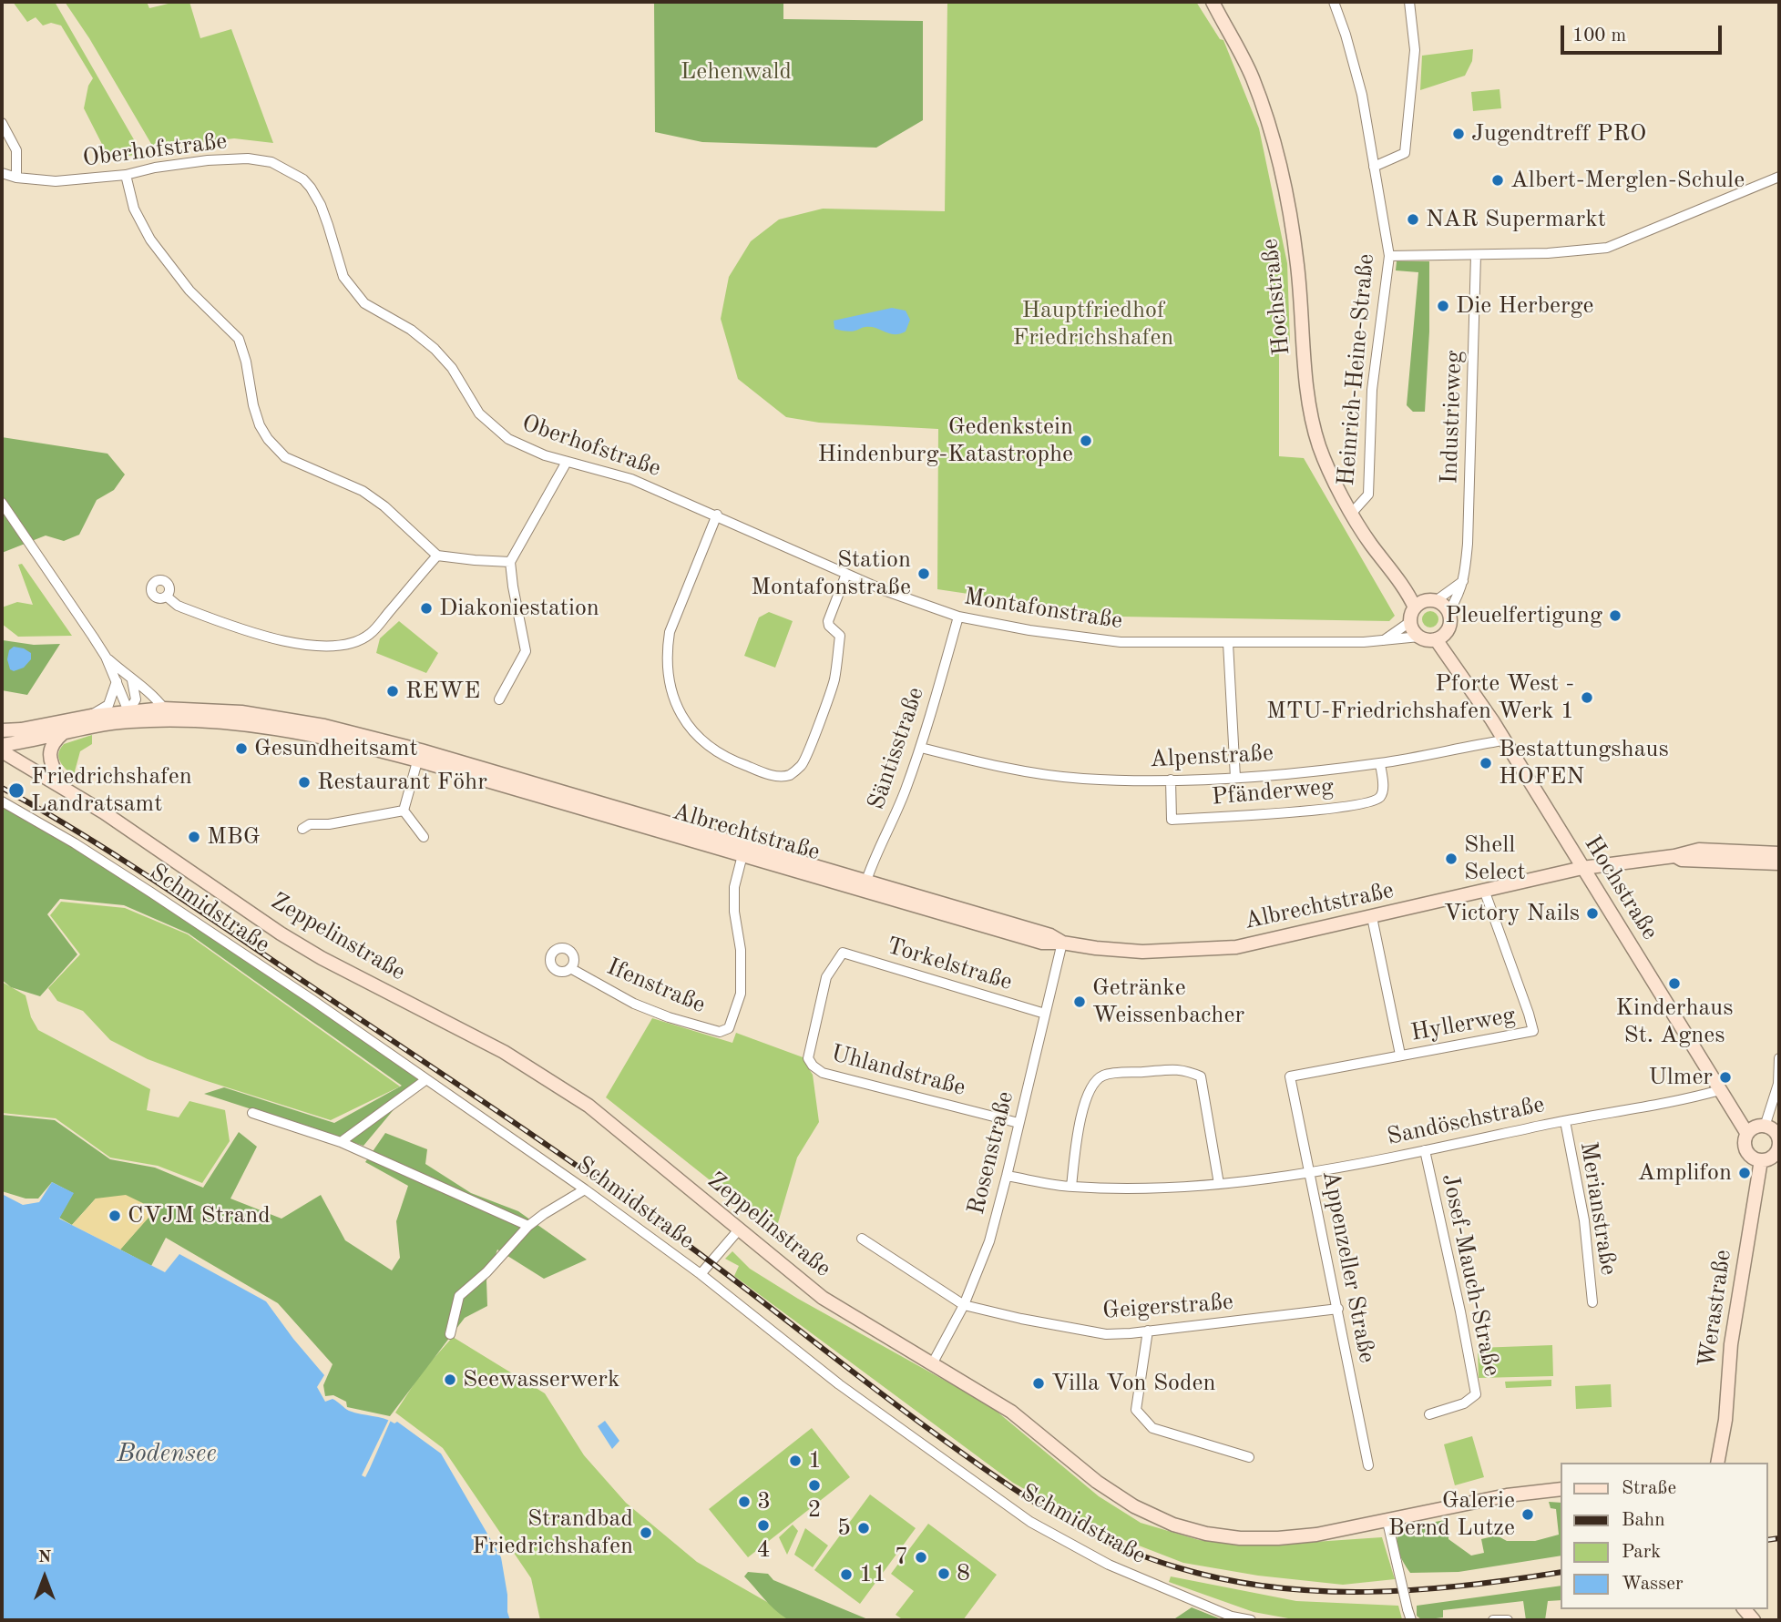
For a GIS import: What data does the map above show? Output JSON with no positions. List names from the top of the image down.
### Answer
{
  "streets": {
    "main road": [
      "Hochstraße",
      "Albrechtstraße",
      "Zeppelinstraße",
      "Werastraße"
    ],
    "street": [
      "Oberhofstraße",
      "Heinrich-Heine-Straße",
      "Industrieweg",
      "Montafonstraße",
      "Säntisstraße",
      "Alpenstraße",
      "Pfänderweg",
      "Schmidstraße",
      "Torkelstraße",
      "Ifenstraße",
      "Hyllerweg",
      "Uhlandstraße",
      "Sandöschstraße",
      "Rosenstraße",
      "Merianstraße",
      "Appenzeller Straße",
      "Josef-Mauch-Straße",
      "Geigerstraße"
    ]
  },
  "crossings": [
    ["Oberhofstraße", "Montafonstraße"],
    ["Hochstraße", "Heinrich-Heine-Straße"],
    ["Hochstraße", "Industrieweg"],
    ["Hochstraße", "Montafonstraße"],
    ["Hochstraße", "Alpenstraße"],
    ["Hochstraße", "Albrechtstraße"],
    ["Hochstraße", "Sandöschstraße"],
    ["Hochstraße", "Werastraße"],
    ["Industrieweg", "Montafonstraße"],
    ["Montafonstraße", "Säntisstraße"],
    ["Säntisstraße", "Alpenstraße"],
    ["Säntisstraße", "Albrechtstraße"],
    ["Alpenstraße", "Pfänderweg"],
    ["Albrechtstraße", "Ifenstraße"],
    ["Albrechtstraße", "Hyllerweg"],
    ["Albrechtstraße", "Rosenstraße"],
    ["Zeppelinstraße", "Rosenstraße"],
    ["Torkelstraße", "Uhlandstraße"],
    ["Torkelstraße", "Rosenstraße"],
    ["Hyllerweg", "Appenzeller Straße"],
    ["Uhlandstraße", "Rosenstraße"],
    ["Sandöschstraße", "Rosenstraße"],
    ["Sandöschstraße", "Merianstraße"],
    ["Sandöschstraße", "Appenzeller Straße"],
    ["Sandöschstraße", "Josef-Mauch-Straße"],
    ["Rosenstraße", "Geigerstraße"],
    ["Appenzeller Straße", "Geigerstraße"]
  ],
  "water": ["Bodensee"],
  "parks": ["Lehenwald", "Hauptfriedhof Friedrichshafen"],
  "places": [
    "Jugendtreff PRO",
    "Albert-Merglen-Schule",
    "NAR Supermarkt",
    "Die Herberge",
    "Gedenkstein Hindenburg-Katastrophe",
    "Station Montafonstraße",
    "Diakoniestation",
    "Pleuelfertigung",
    "REWE",
    "Pforte West - MTU-Friedrichshafen Werk 1",
    "Gesundheitsamt",
    "Bestattungshaus HOFEN",
    "Restaurant Föhr",
    "Friedrichshafen Landratsamt",
    "MBG",
    "Shell Select",
    "Victory Nails",
    "Kinderhaus St. Agnes",
    "Getränke Weissenbacher",
    "Ulmer",
    "Amplifon",
    "CVJM Strand",
    "Seewasserwerk",
    "Villa Von Soden",
    "1",
    "2",
    "3",
    "Galerie Bernd Lutze",
    "4",
    "5",
    "Strandbad Friedrichshafen",
    "7",
    "8",
    "11"
  ],
  "legend": [
    "Straße",
    "Bahn",
    "Park",
    "Wasser"
  ],
  "scale_bar": "100 m",
  "north": "top"
}
